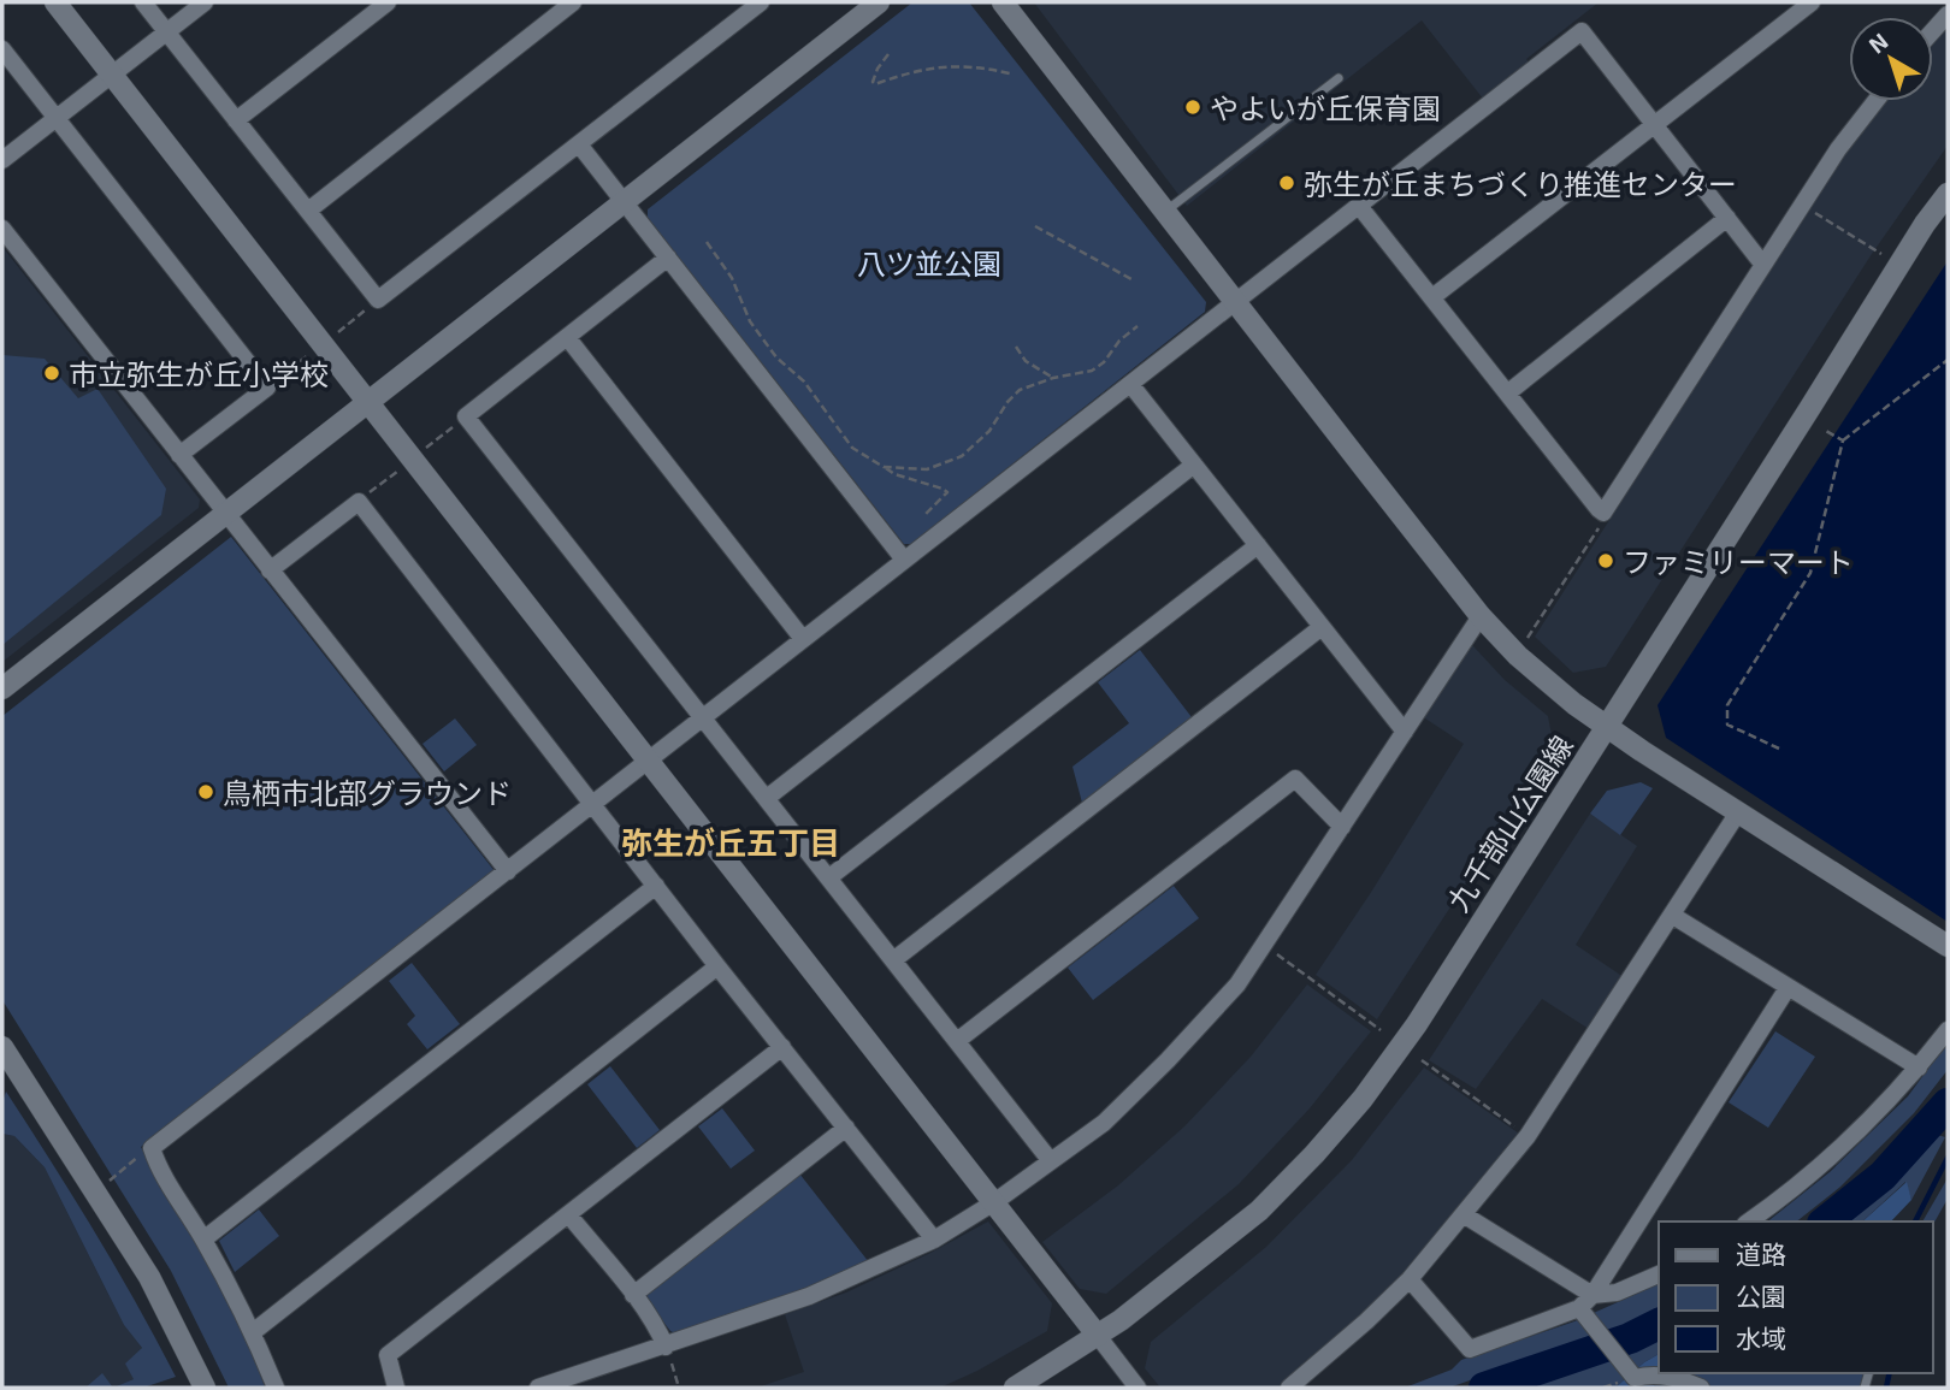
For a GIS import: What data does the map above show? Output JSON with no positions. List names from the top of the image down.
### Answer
{
  "streets": {
    "street": ["九千部山公園線"]
  },
  "districts": ["弥生が丘五丁目"],
  "parks": ["八ツ並公園"],
  "places": [
    "やよいが丘保育園",
    "弥生が丘まちづくり推進センター",
    "市立弥生が丘小学校",
    "ファミリーマート",
    "鳥栖市北部グラウンド"
  ],
  "legend": ["道路", "公園", "水域"],
  "north": "top left"
}
